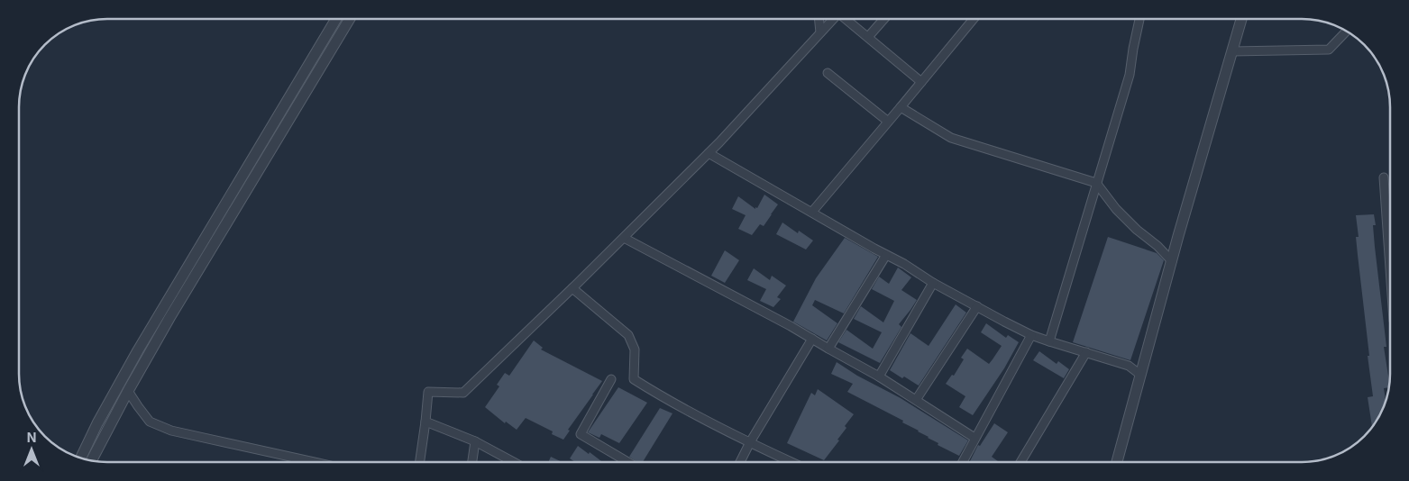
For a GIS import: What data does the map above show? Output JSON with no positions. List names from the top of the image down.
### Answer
{
  "north": "top"
}
